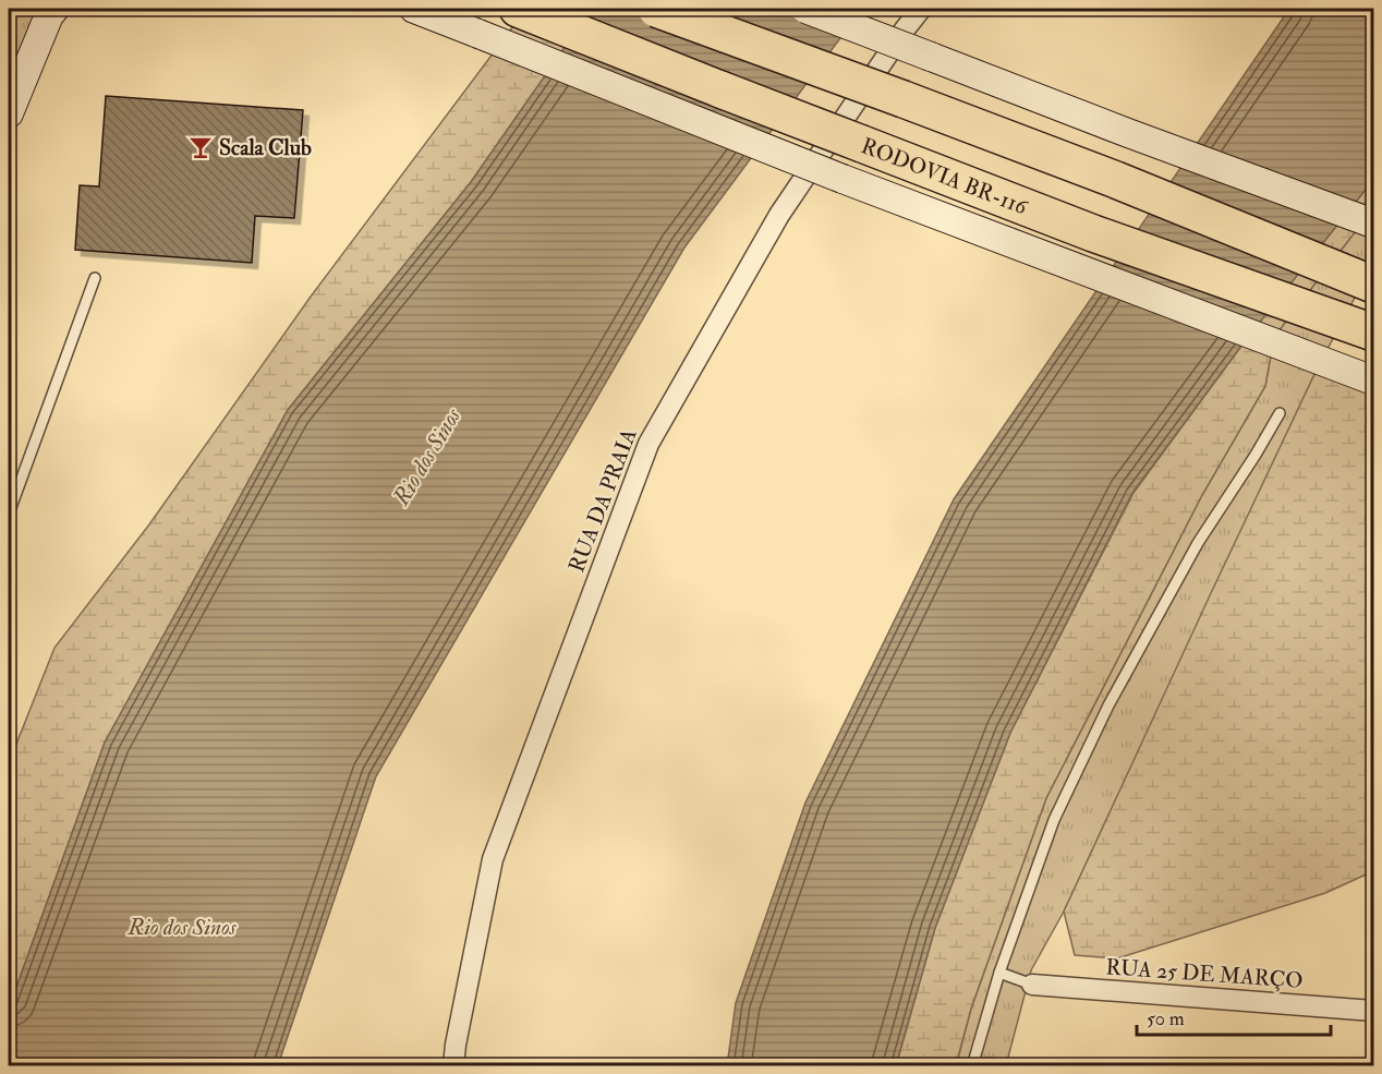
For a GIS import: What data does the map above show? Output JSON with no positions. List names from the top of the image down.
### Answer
{
  "streets": {
    "highway": ["RODOVIA BR-116"],
    "street": ["RUA DA PRAIA", "RUA 25 DE MARÇO"]
  },
  "water": ["Rio dos Sinos"],
  "places": {
    "bar": ["Scala Club"]
  },
  "scale_bar": "50 m"
}
